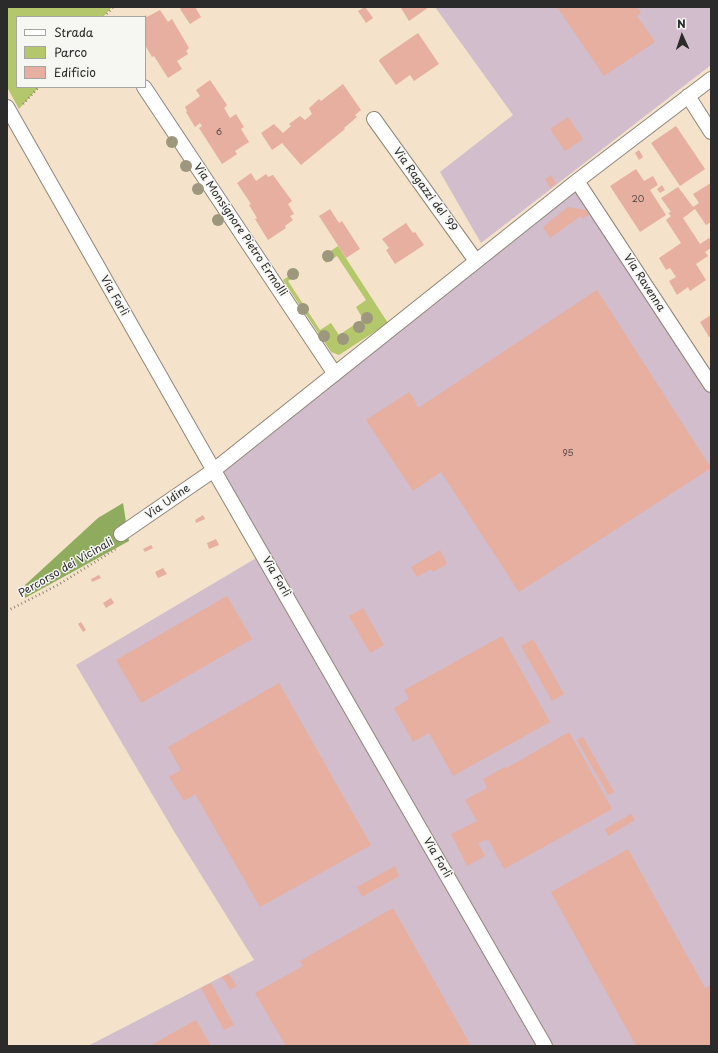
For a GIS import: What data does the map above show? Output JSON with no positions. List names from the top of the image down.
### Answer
{
  "streets": {
    "street": [
      "Via Ragazzi del '99",
      "Via Monsignore Pietro Ermolli",
      "Via Ravenna",
      "Via Forlì",
      "Via Udine"
    ],
    "path": ["Percorso dei Vicinali"]
  },
  "crossings": [
    ["Via Ragazzi del '99", "Via Udine"],
    ["Via Monsignore Pietro Ermolli", "Via Udine"],
    ["Via Ravenna", "Via Udine"],
    ["Via Forlì", "Via Udine"],
    ["Via Udine", "Percorso dei Vicinali"]
  ],
  "house_numbers": ["6", "20", "95"],
  "legend": ["Strada", "Parco", "Edificio"],
  "north": "top"
}
